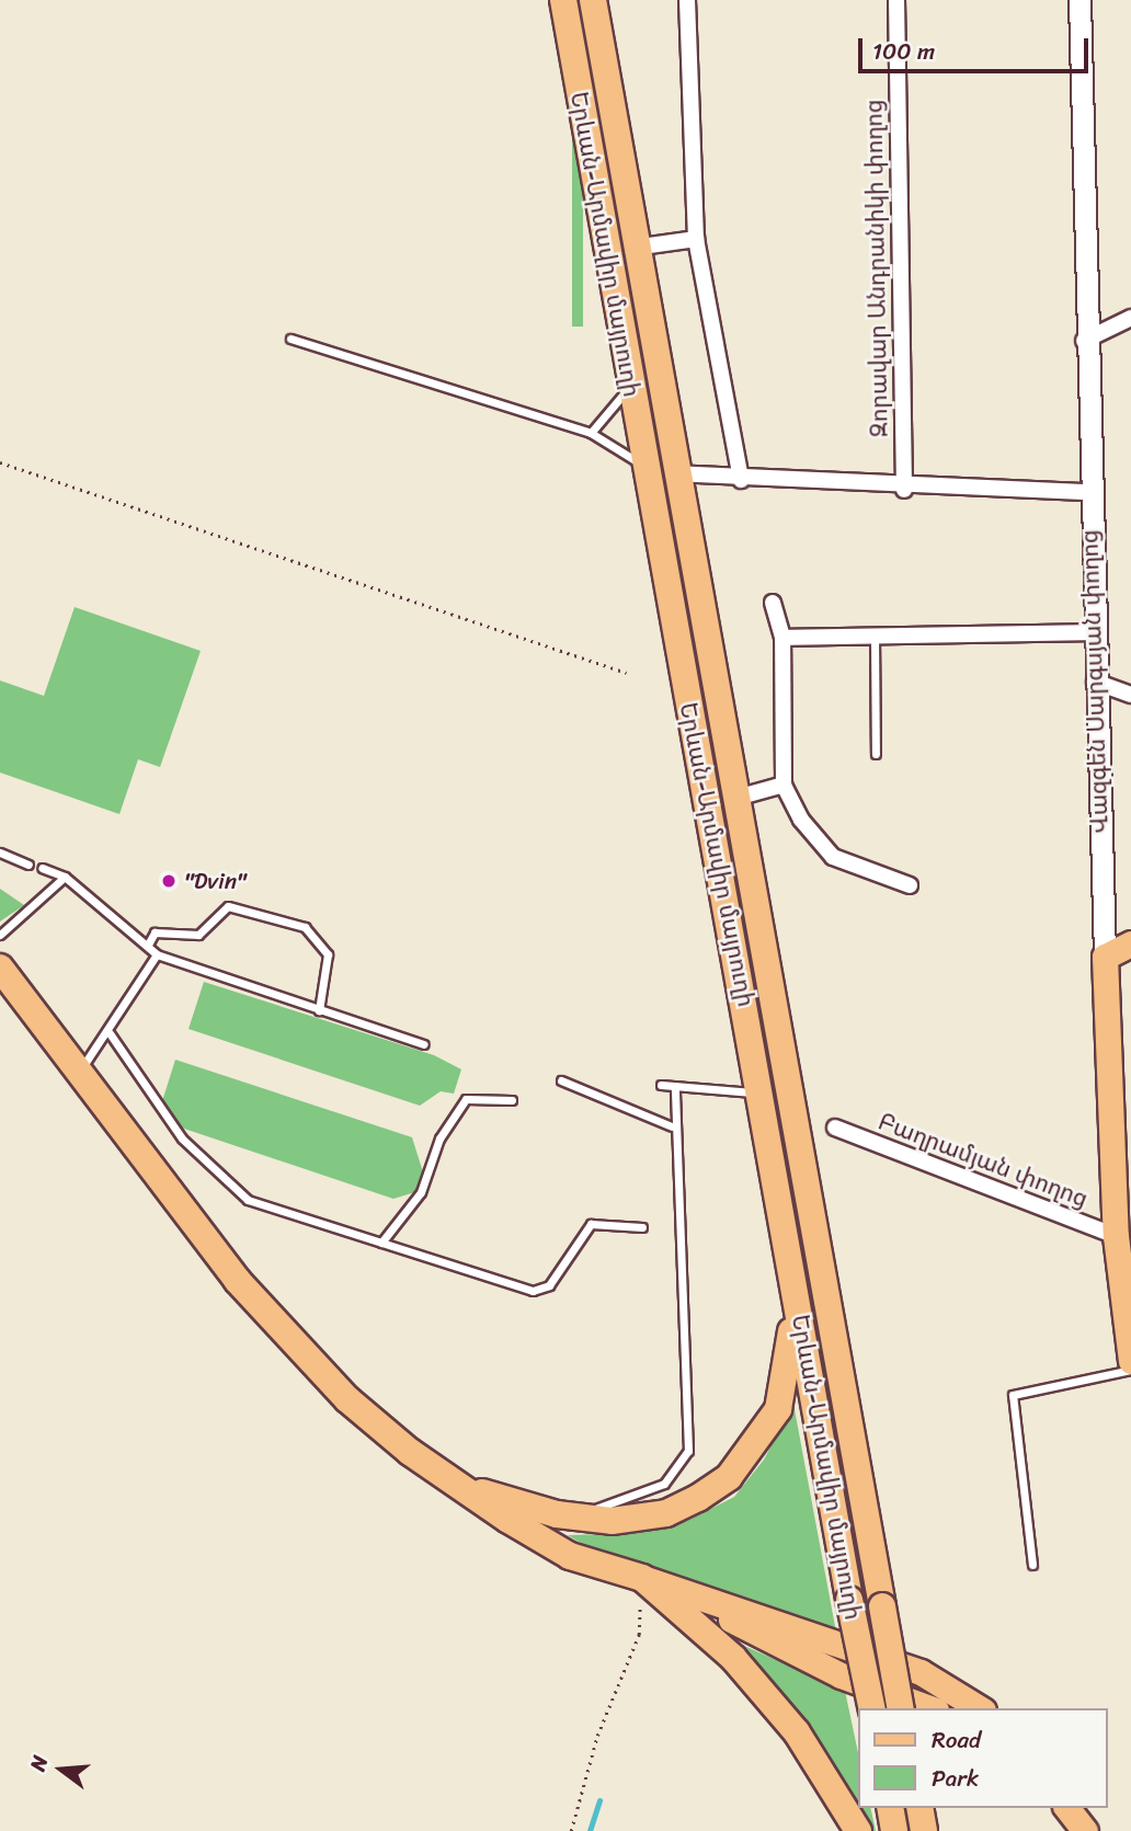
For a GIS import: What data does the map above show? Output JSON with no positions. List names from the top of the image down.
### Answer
{
  "streets": {
    "highway": ["Երևան-Արմավիր մայրուղի"],
    "main road": ["Վազգեն Սարգսյան փողոց"],
    "street": ["Զորավար Անդրանիկի փողոց", "Բաղրամյան փողոց"]
  },
  "crossings": [
    ["Վազգեն Սարգսյան փողոց", "Բաղրամյան փողոց"]
  ],
  "places": ["\"Dvin\""],
  "legend": ["Road", "Park"],
  "scale_bar": "100 m",
  "north": "left"
}
